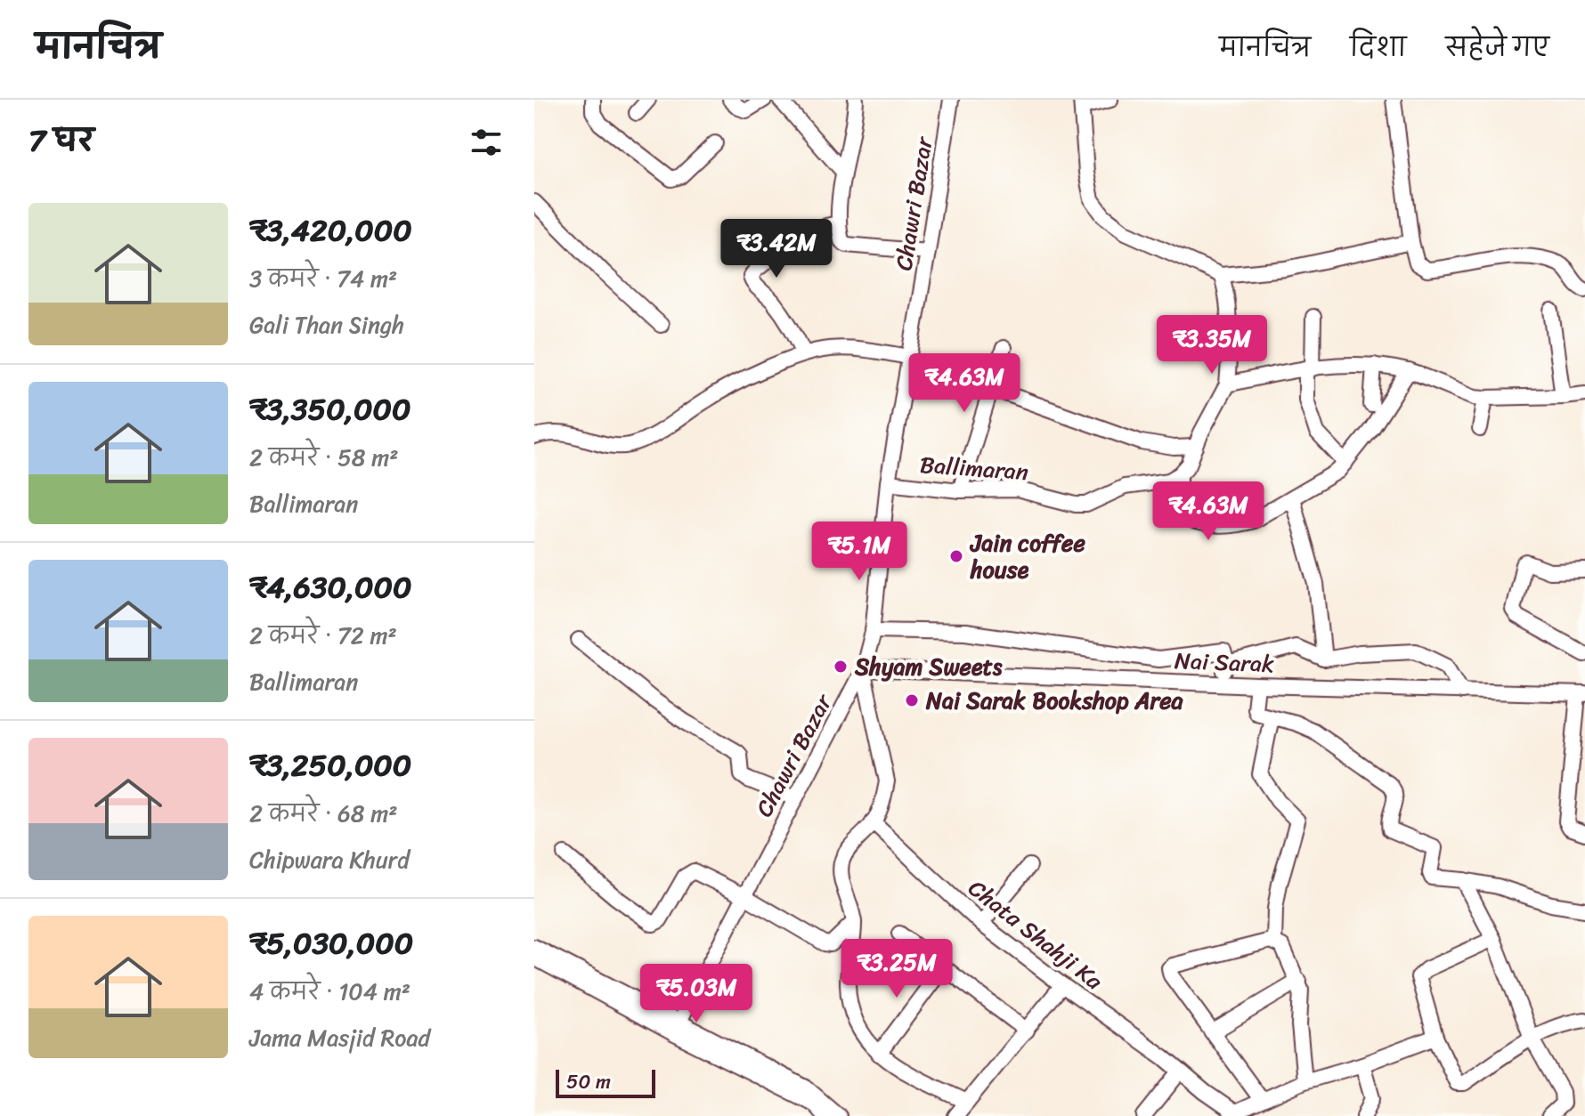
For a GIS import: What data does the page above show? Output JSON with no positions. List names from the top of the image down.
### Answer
{
  "streets": {
    "street": [
      "Chawri Bazar",
      "Ballimaran",
      "Nai Sarak",
      "Chata Shahji Ka"
    ]
  },
  "crossings": [
    ["Chawri Bazar", "Ballimaran"],
    ["Chawri Bazar", "Nai Sarak"]
  ],
  "places": ["Jain coffee house", "Shyam Sweets", "Nai Sarak Bookshop Area"],
  "scale_bar": "50 m",
  "page": {
    "header": "मानचित्र",
    "nav": ["मानचित्र", "दिशा", "सहेजे गए"],
    "heading": "7 घर",
    "list": [
      {
        "name": "₹3,420,000",
        "note": "3 कमरे · 74 m² · Gali Than Singh"
      },
      {
        "name": "₹3,350,000",
        "note": "2 कमरे · 58 m² · Ballimaran"
      },
      {
        "name": "₹4,630,000",
        "note": "2 कमरे · 72 m² · Ballimaran"
      },
      {
        "name": "₹3,250,000",
        "note": "2 कमरे · 68 m² · Chipwara Khurd"
      },
      {
        "name": "₹5,030,000",
        "note": "4 कमरे · 104 m² · Jama Masjid Road"
      }
    ],
    "price": [
      "₹3.42M",
      "₹3.35M",
      "₹4.63M",
      "₹4.63M",
      "₹5.1M",
      "₹3.25M",
      "₹5.03M"
    ],
    "scale": "50 m"
  }
}
